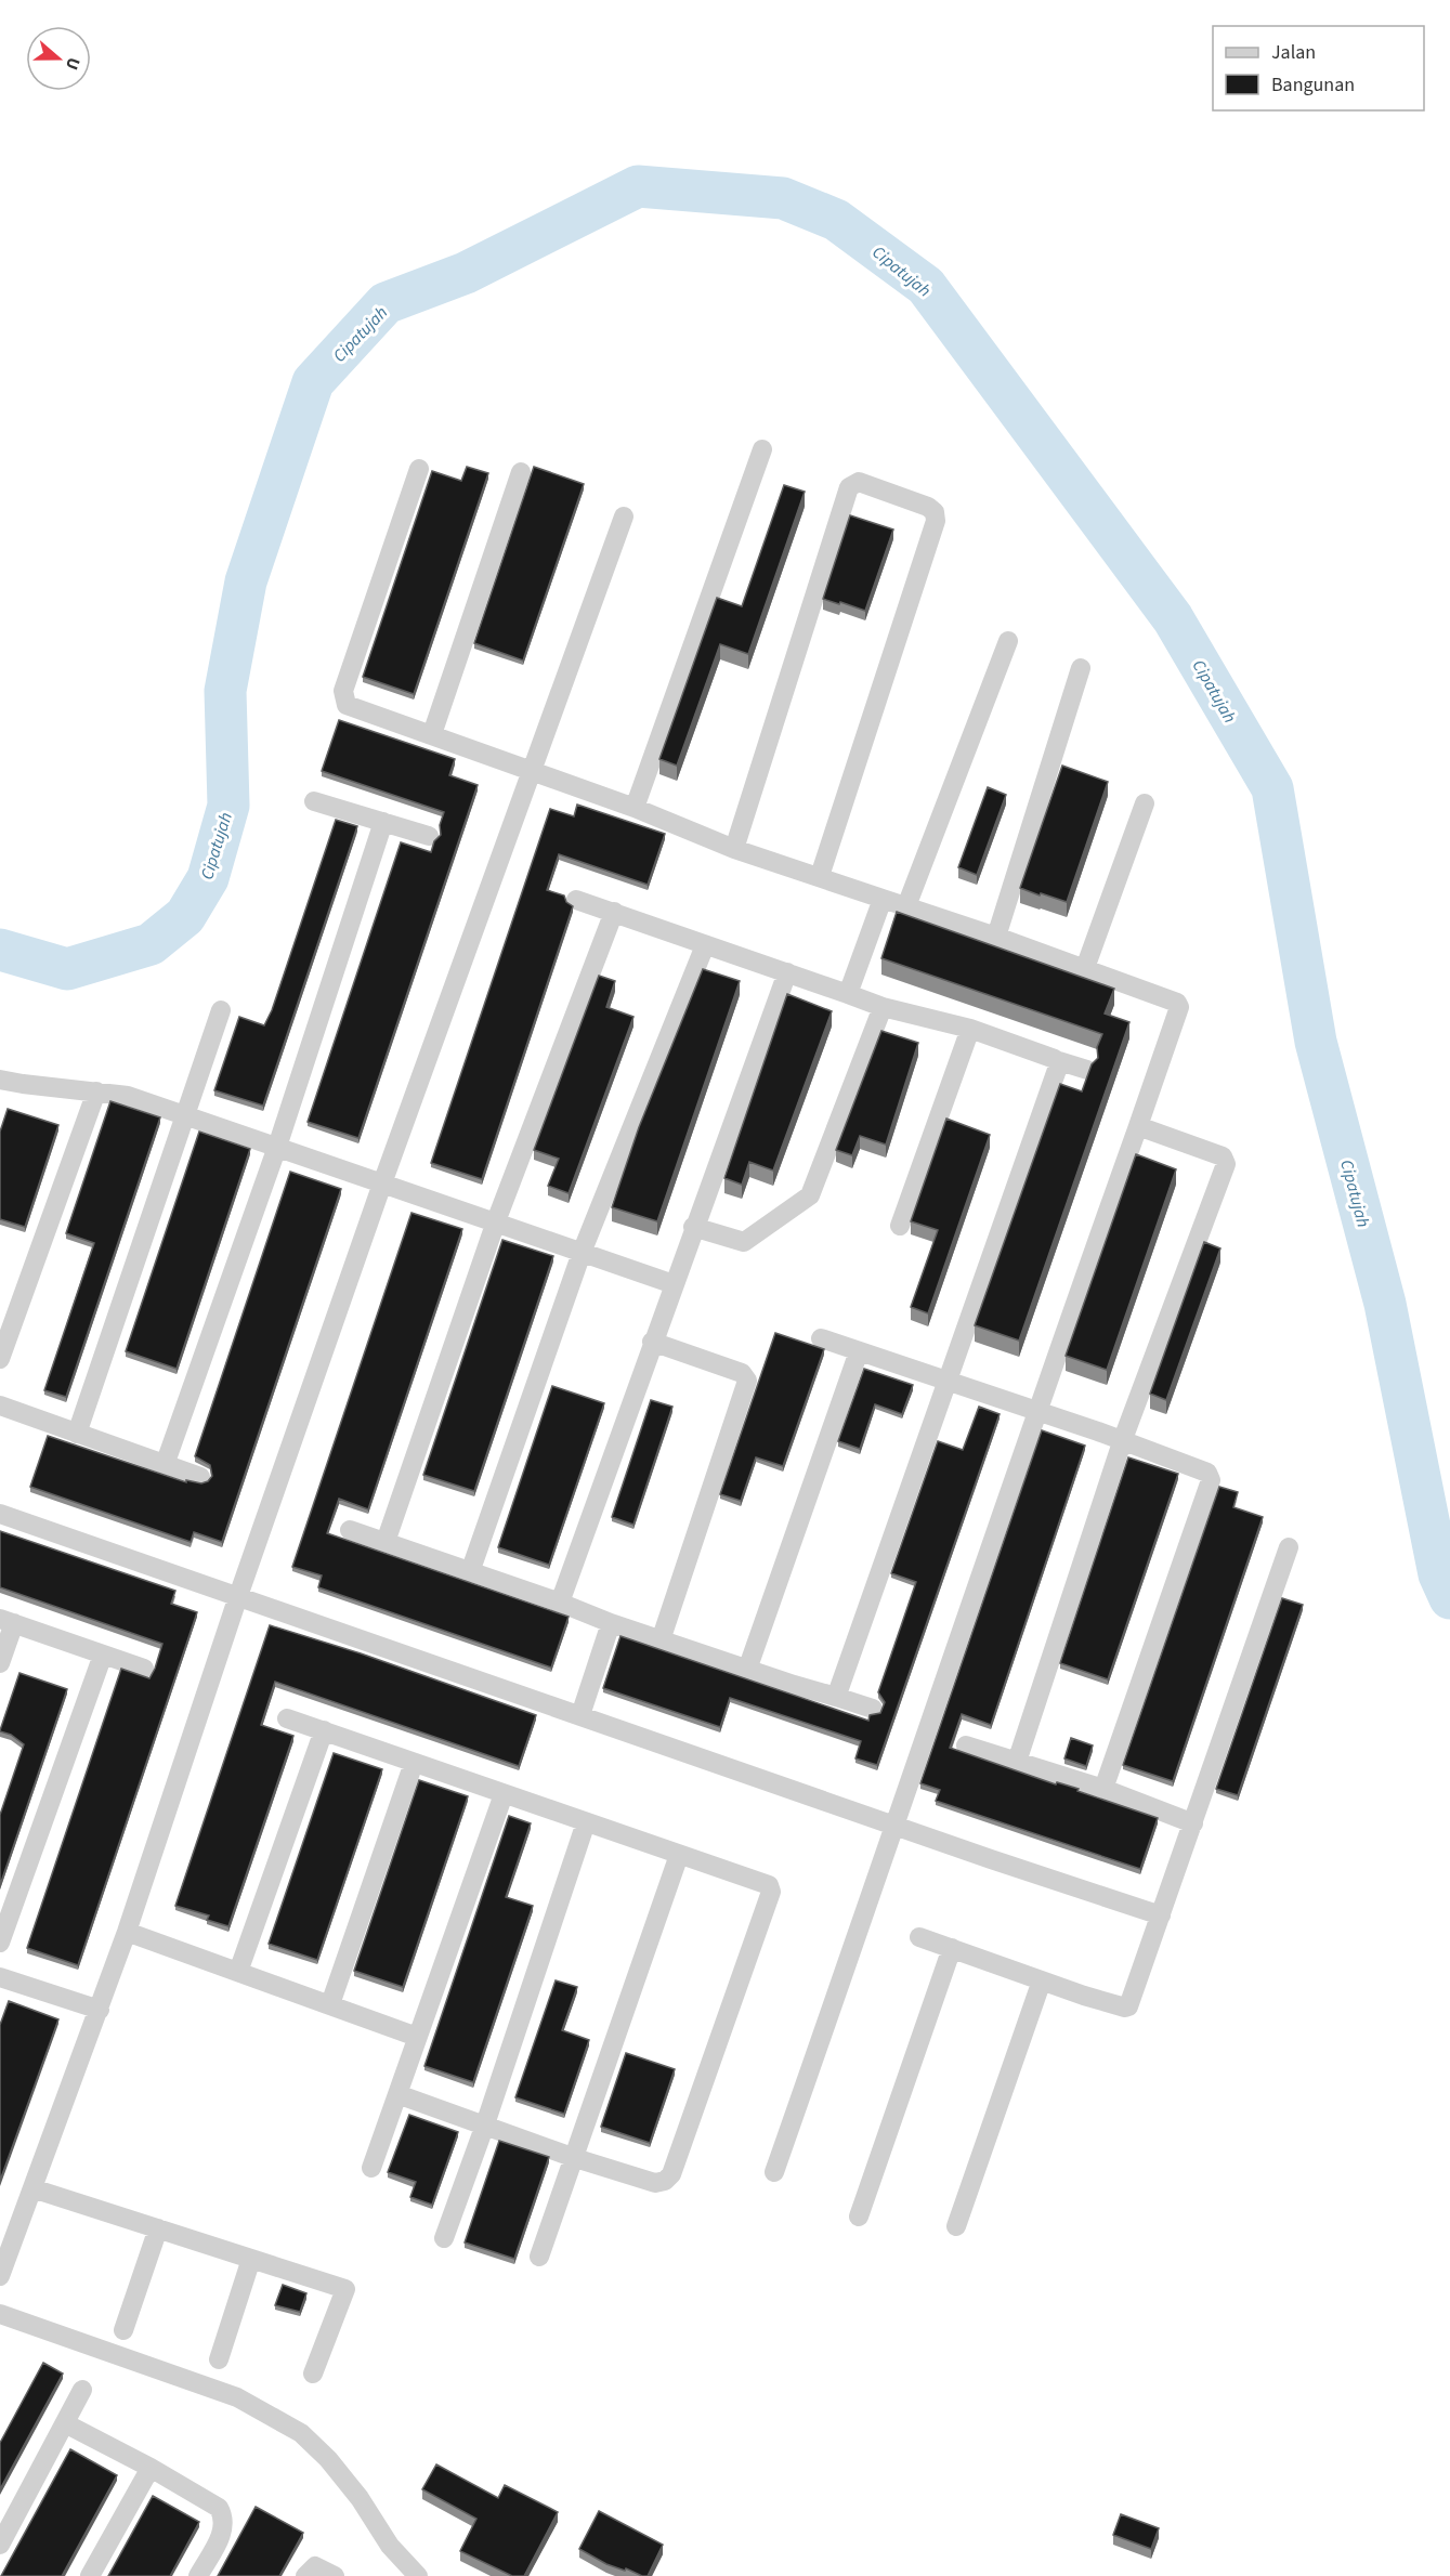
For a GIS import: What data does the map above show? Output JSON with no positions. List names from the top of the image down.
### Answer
{
  "water": ["Cipatujah"],
  "legend": ["Jalan", "Bangunan"],
  "north": "right"
}
